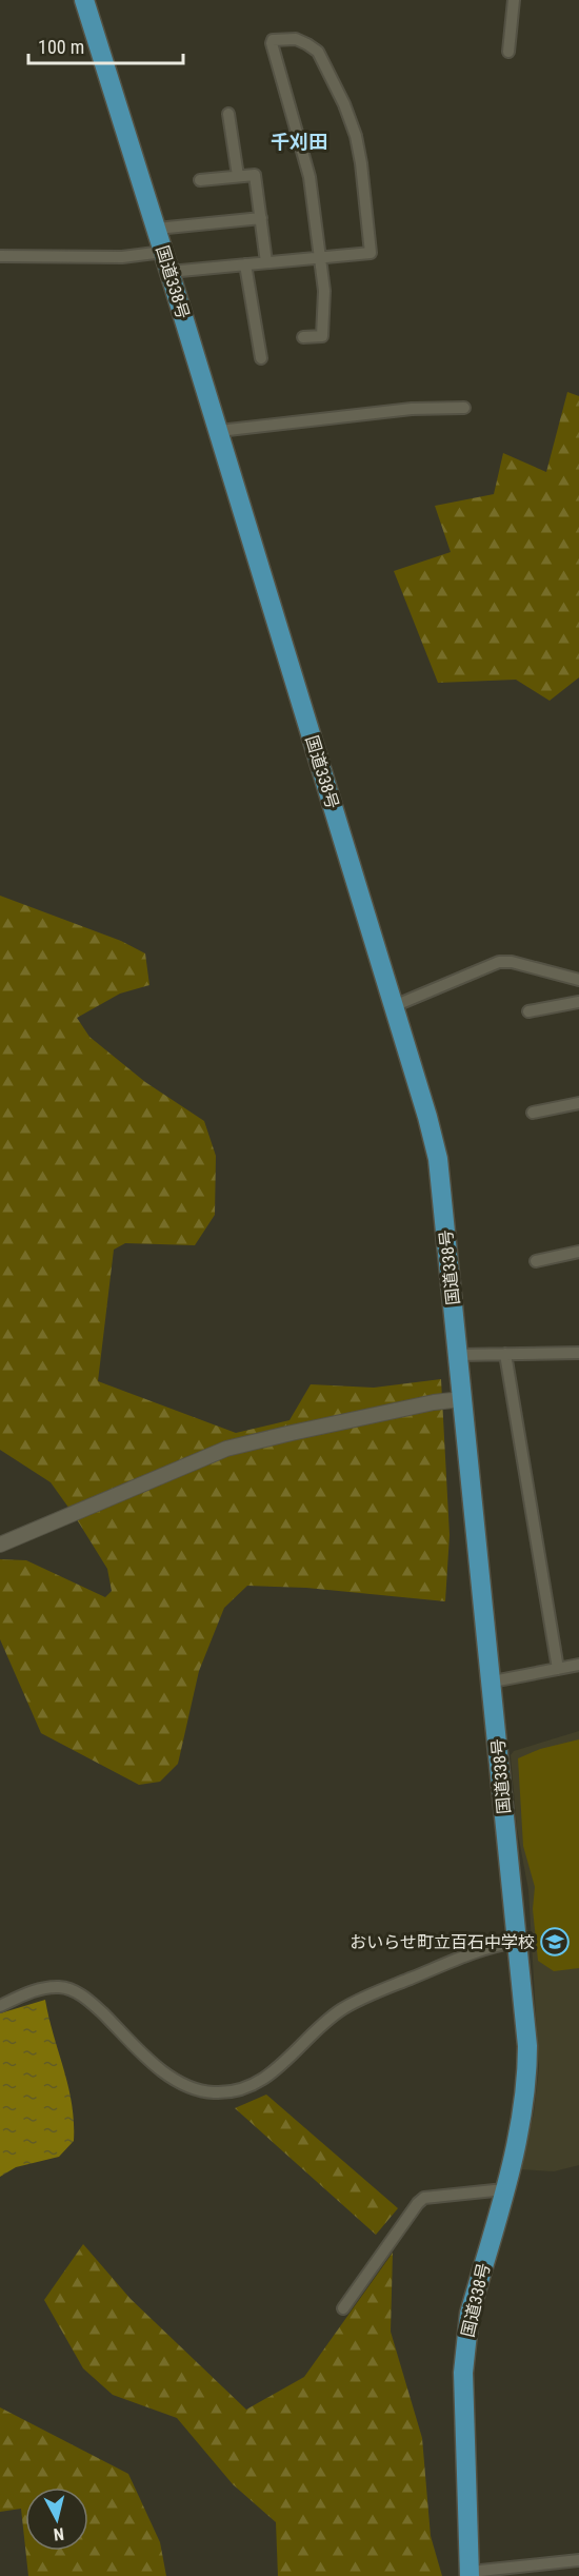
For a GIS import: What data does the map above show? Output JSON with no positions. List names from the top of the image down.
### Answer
{
  "streets": {
    "highway": ["国道338号"]
  },
  "districts": ["千刈田"],
  "places": {
    "school or university": ["おいらせ町立百石中学校"]
  },
  "scale_bar": "100 m",
  "north": "bottom"
}
